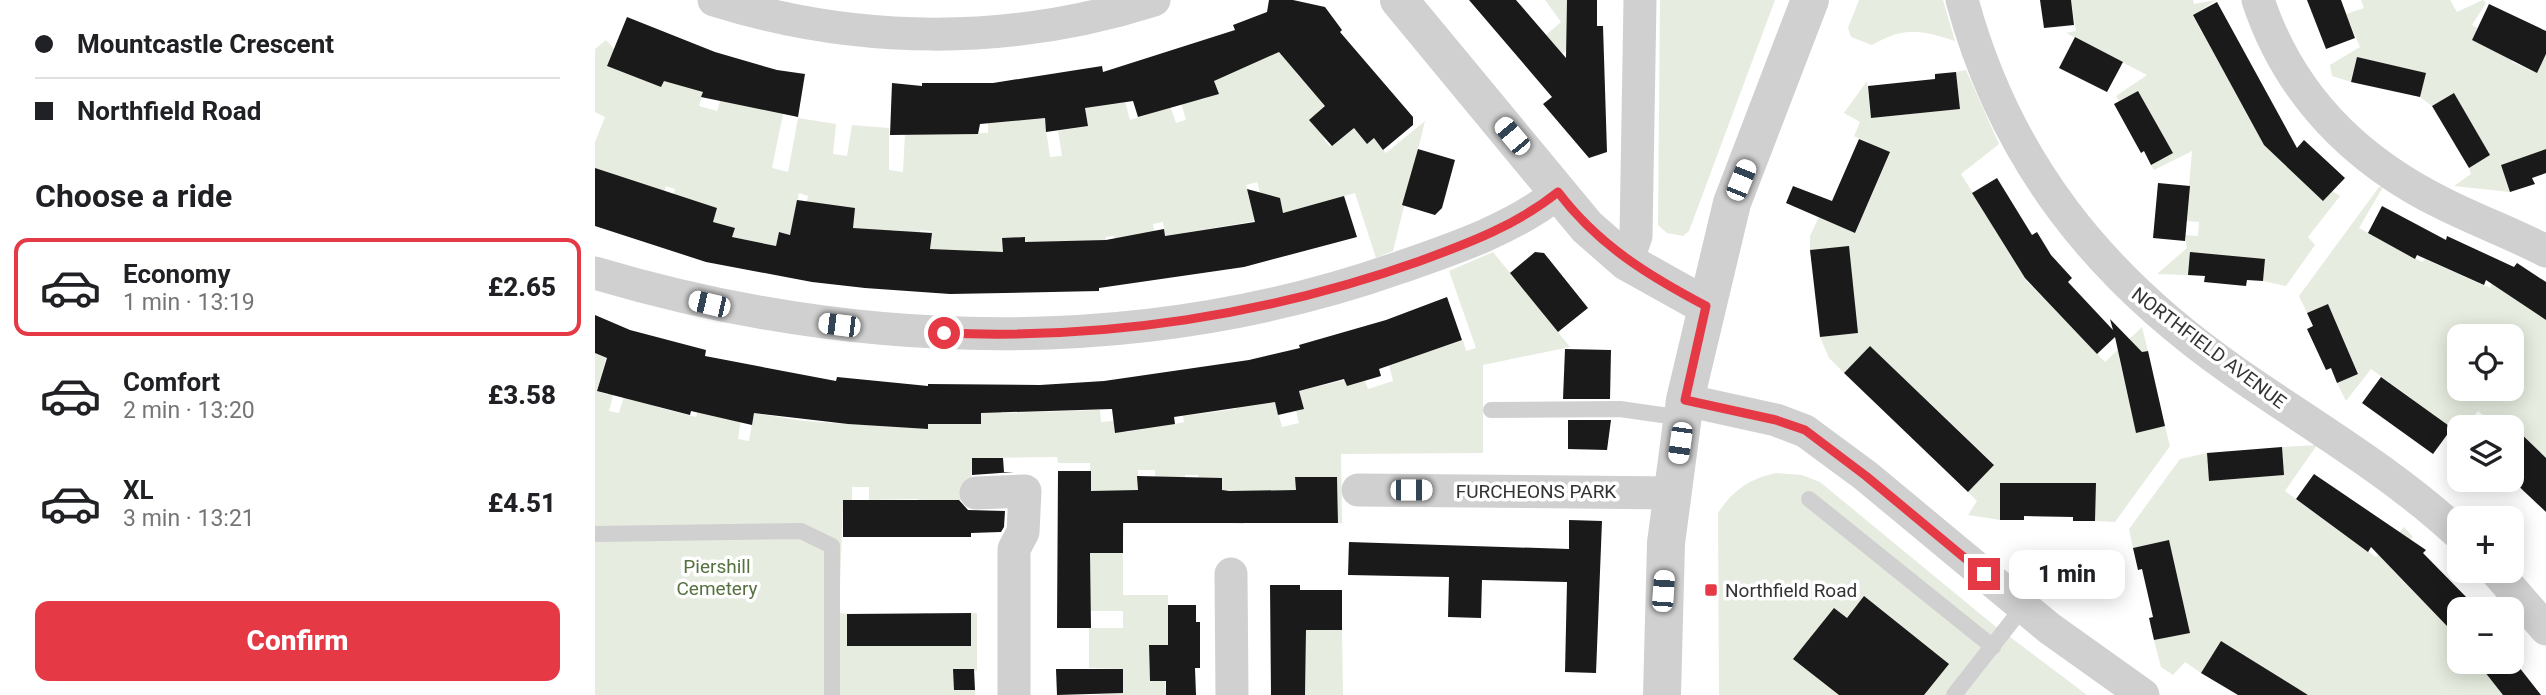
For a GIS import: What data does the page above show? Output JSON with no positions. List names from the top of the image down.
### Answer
{
  "streets": {
    "street": ["NORTHFIELD AVENUE", "FURCHEONS PARK"]
  },
  "parks": ["Piershill Cemetery"],
  "places": {
    "transit": ["Northfield Road"]
  },
  "page": {
    "banner": ["Mountcastle Crescent", "Northfield Road"],
    "heading": "Choose a ride",
    "list": [
      {
        "name": "Economy",
        "note": "1 min · 13:19",
        "value": "£2.65"
      },
      {
        "name": "Comfort",
        "note": "2 min · 13:20",
        "value": "£3.58"
      },
      {
        "name": "XL",
        "note": "3 min · 13:21",
        "value": "£4.51"
      }
    ],
    "map_buttons": ["+", "−"],
    "bubble": "1 min",
    "buttons": "Confirm"
  }
}
